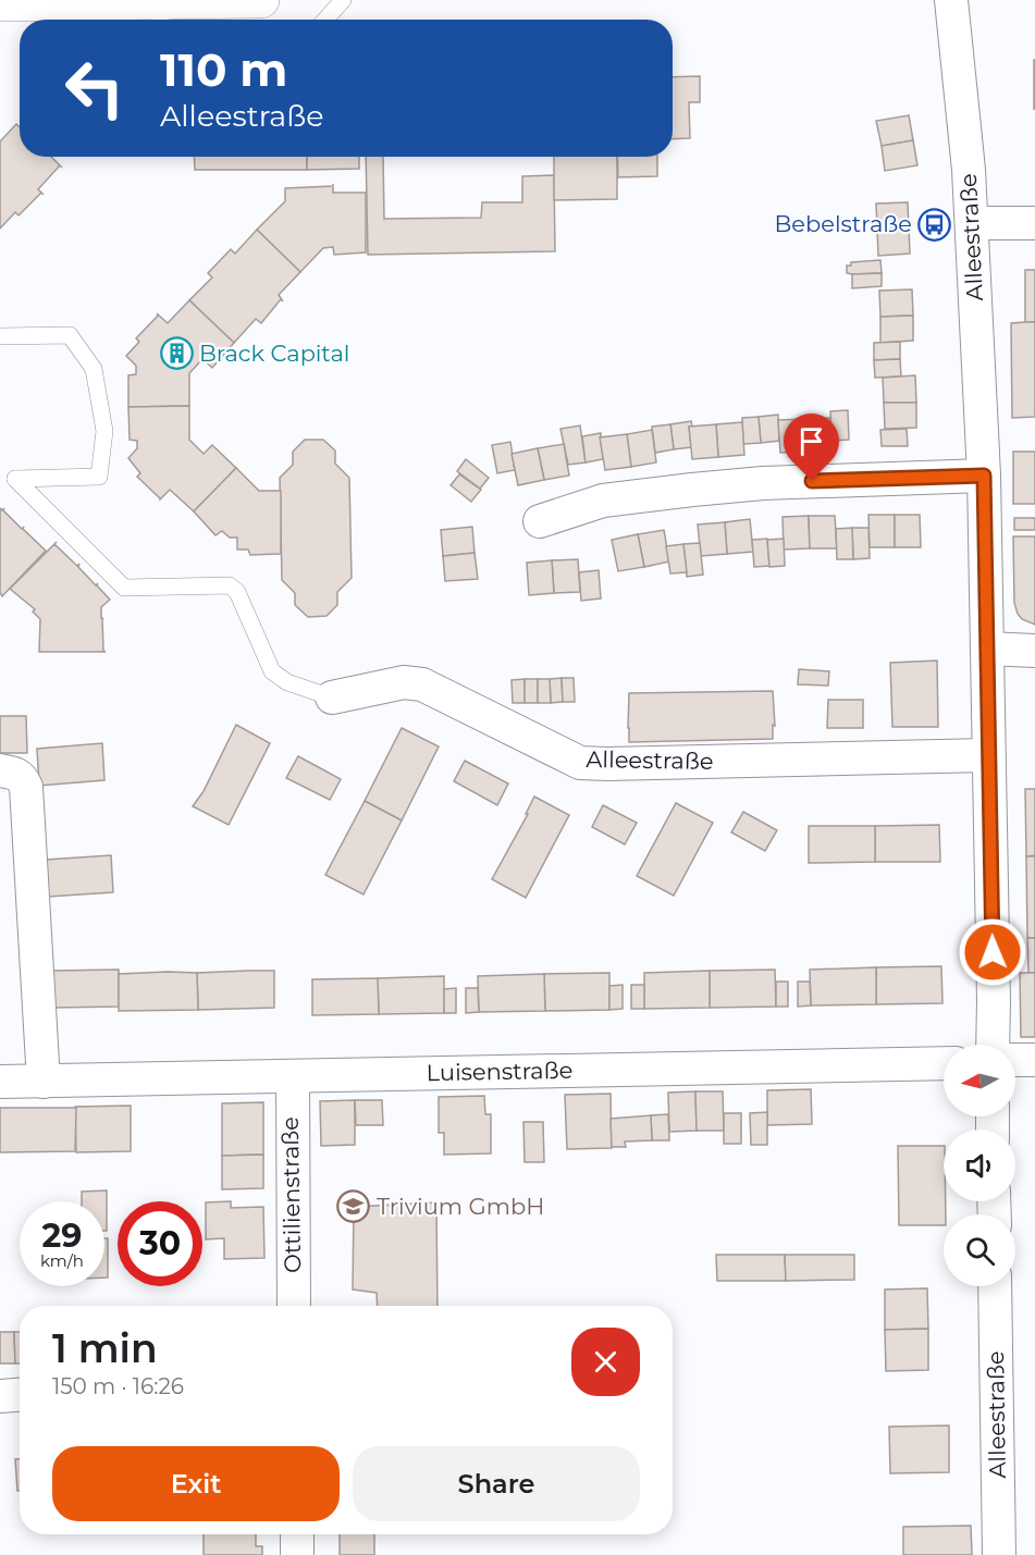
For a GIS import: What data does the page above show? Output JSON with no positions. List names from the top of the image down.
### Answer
{
  "streets": {
    "street": ["Alleestraße", "Luisenstraße", "Ottilienstraße"]
  },
  "crossings": [
    ["Luisenstraße", "Ottilienstraße"]
  ],
  "places": {
    "bus stop": ["Bebelstraße"],
    "building": ["Brack Capital"],
    "school or university": ["Trivium GmbH"]
  },
  "north": "left",
  "page": {
    "turn": ["110 m", "Alleestraße"],
    "speed": "29 km/h",
    "limit": "30",
    "heading": ["1 min", "150 m · 16:26"],
    "buttons": ["Exit", "Share"]
  }
}
